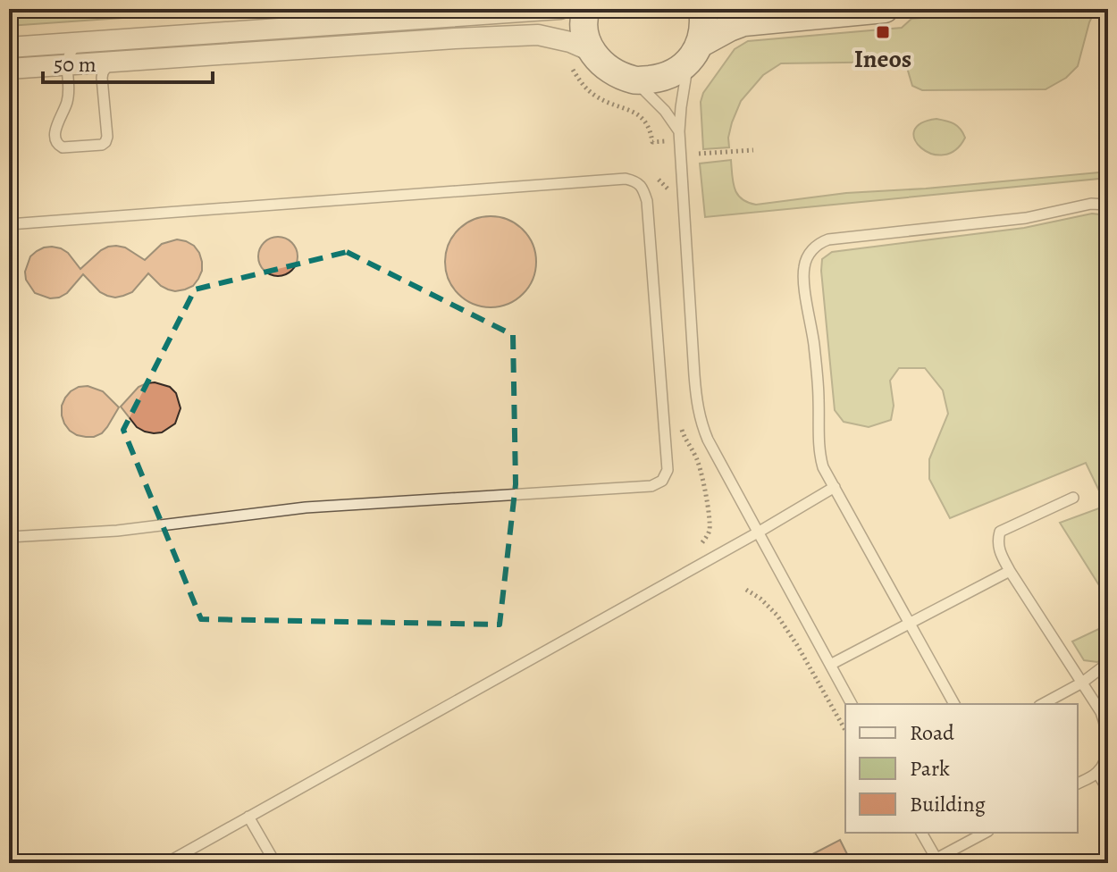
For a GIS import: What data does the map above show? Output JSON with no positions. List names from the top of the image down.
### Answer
{
  "places": {
    "transit": ["Ineos"]
  },
  "legend": ["Road", "Park", "Building"],
  "scale_bar": "50 m"
}
